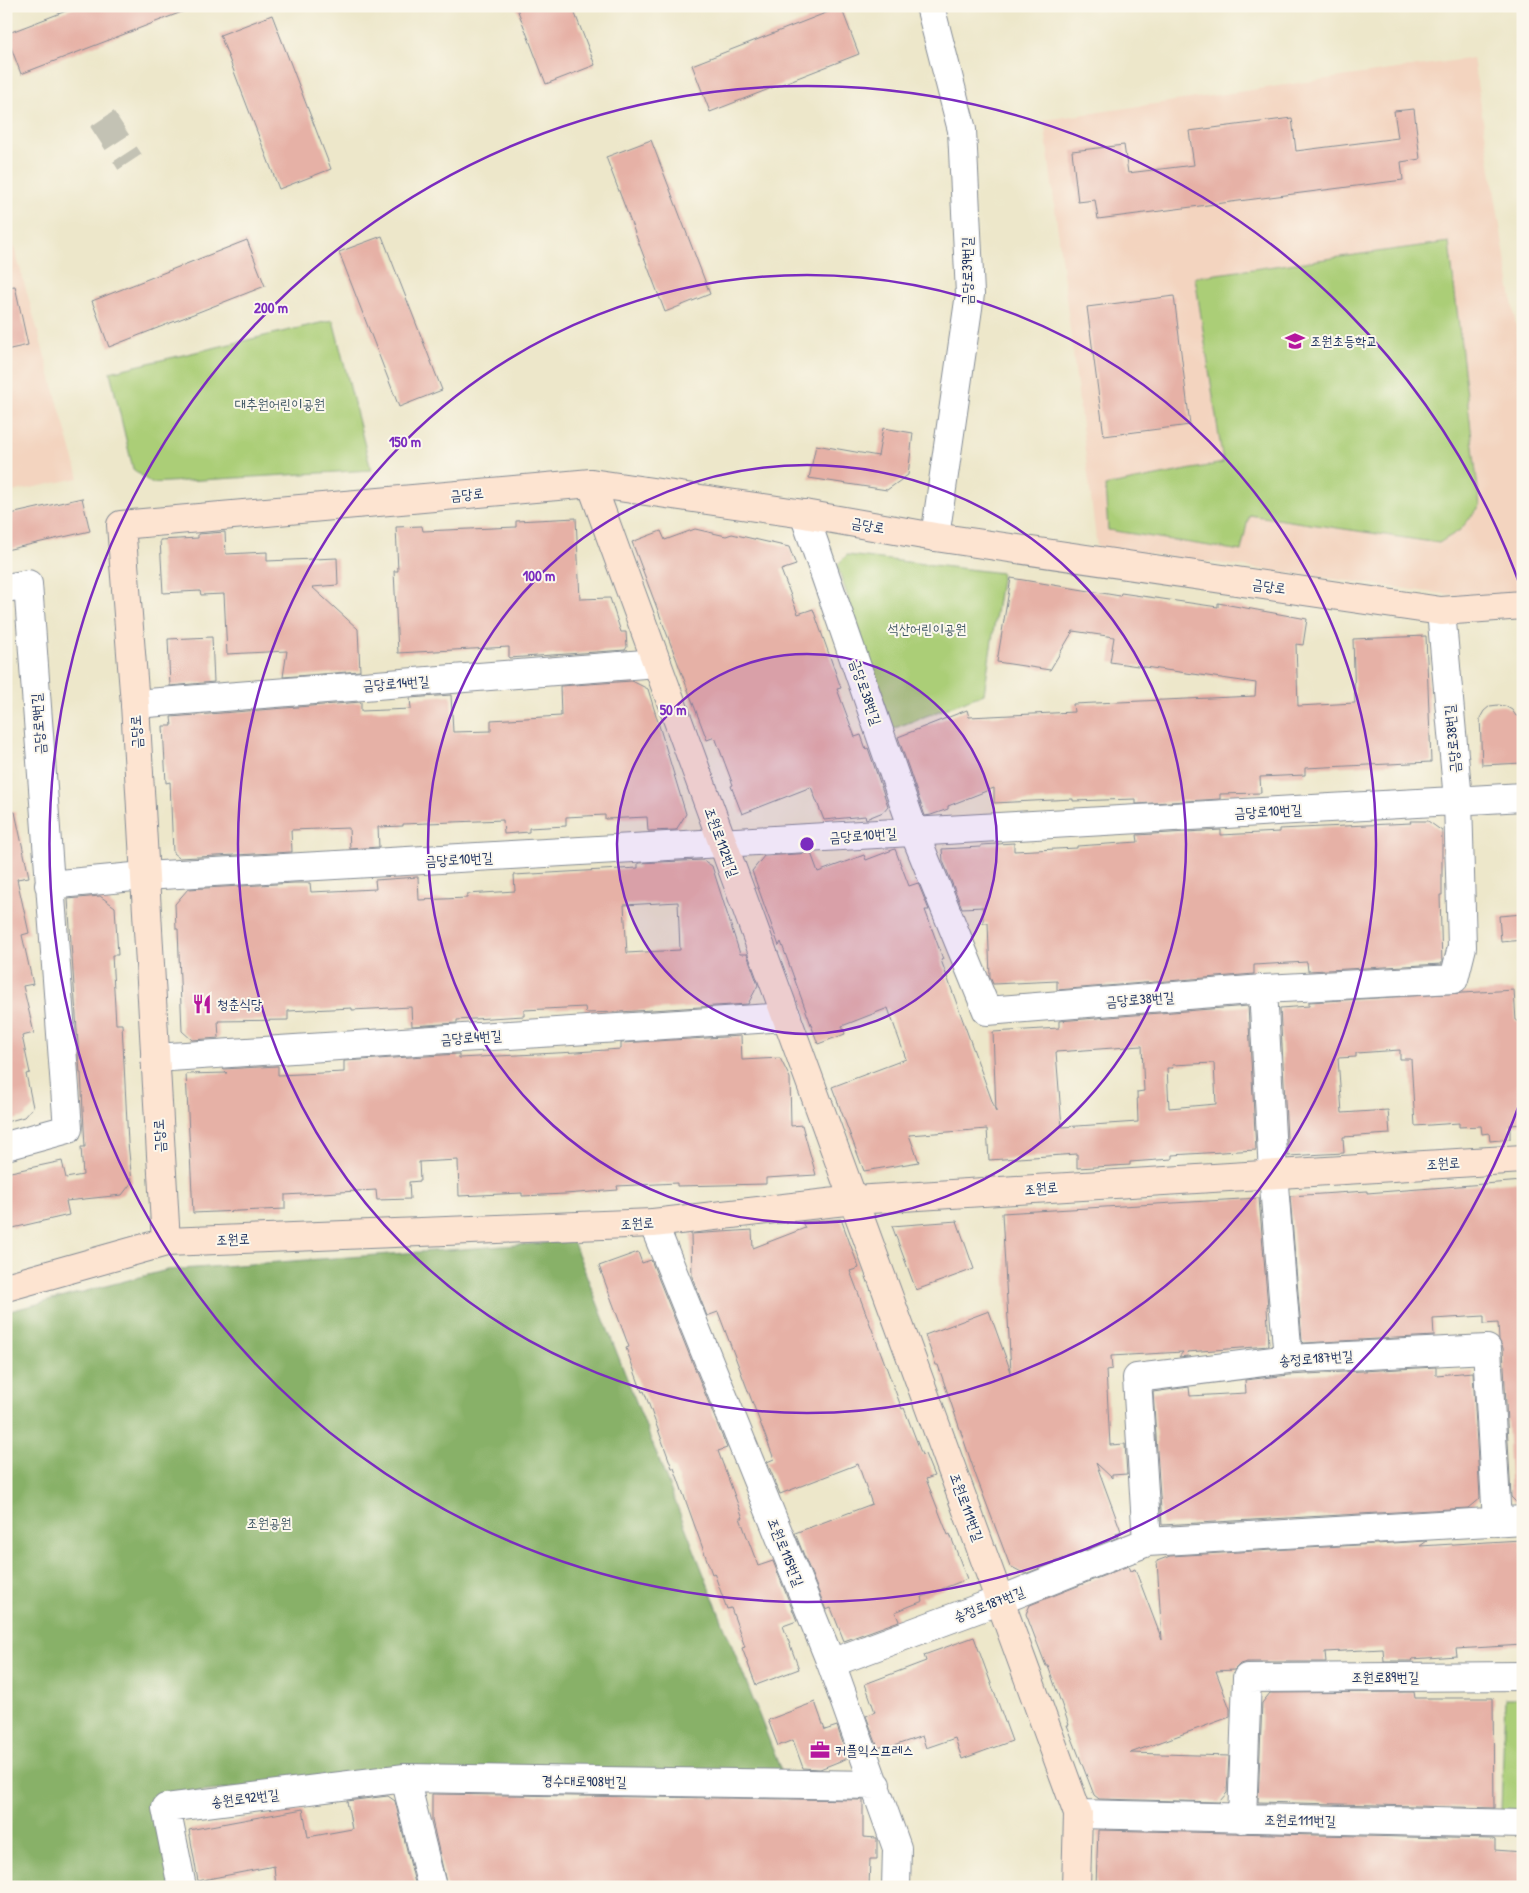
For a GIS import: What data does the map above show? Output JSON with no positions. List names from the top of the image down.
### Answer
{
  "streets": {
    "street": [
      "금당로39번길",
      "금당로",
      "금당로14번길",
      "금당로38번길",
      "금당로9번길",
      "금당로10번길",
      "조원로112번길",
      "금당로4번길",
      "조원로",
      "송정로187번길",
      "조원로111번길",
      "조원로115번길",
      "조원로89번길",
      "경수대로908번길",
      "송원로92번길"
    ]
  },
  "crossings": [
    ["금당로39번길", "금당로"],
    ["금당로", "금당로14번길"],
    ["금당로", "금당로38번길"],
    ["금당로", "금당로10번길"],
    ["금당로", "조원로112번길"],
    ["금당로", "금당로4번길"],
    ["금당로", "조원로"],
    ["금당로14번길", "조원로112번길"],
    ["금당로38번길", "금당로10번길"],
    ["금당로10번길", "조원로112번길"],
    ["조원로112번길", "금당로4번길"],
    ["조원로112번길", "조원로"],
    ["조원로112번길", "조원로111번길"],
    ["조원로", "조원로111번길"],
    ["조원로", "조원로115번길"],
    ["송정로187번길", "조원로111번길"],
    ["송정로187번길", "조원로115번길"],
    ["조원로111번길", "조원로89번길"],
    ["조원로115번길", "경수대로908번길"],
    ["경수대로908번길", "송원로92번길"]
  ],
  "parks": ["대추원어린이공원", "석산어린이공원", "조원공원"],
  "places": {
    "school or university": ["조원초등학교"],
    "restaurant": ["청춘식당"],
    "office": ["커플익스프레스"]
  },
  "rings": [
    "200 m",
    "150 m",
    "100 m",
    "50 m"
  ]
}
